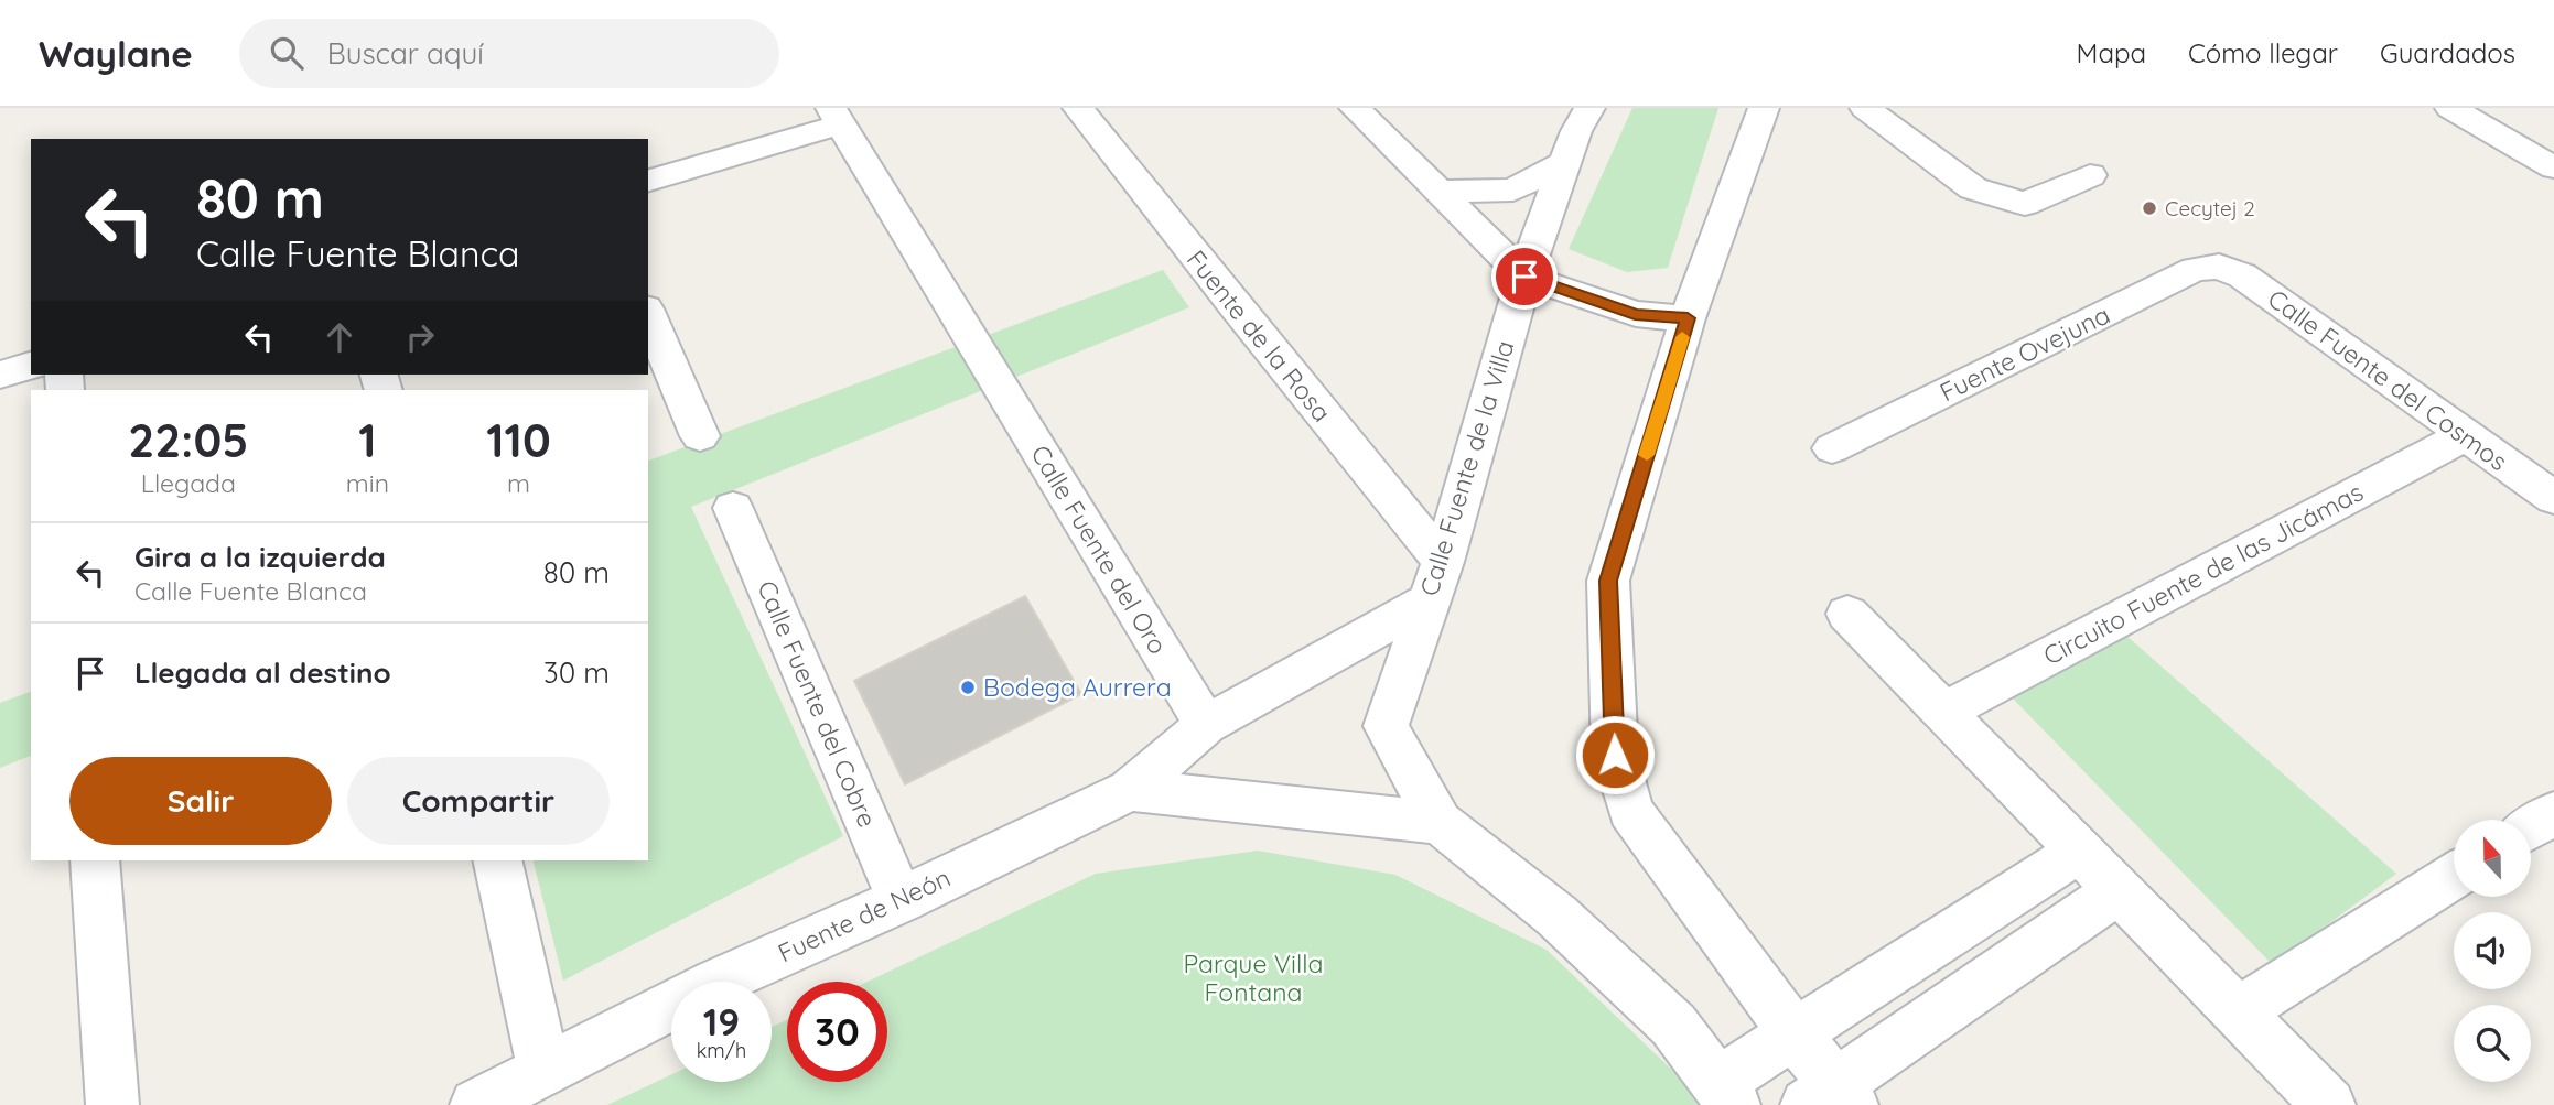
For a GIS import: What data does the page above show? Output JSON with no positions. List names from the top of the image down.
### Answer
{
  "streets": {
    "street": [
      "Fuente de la Rosa",
      "Fuente Ovejuna",
      "Calle Fuente del Cosmos",
      "Calle Fuente de la Villa",
      "Calle Fuente del Oro",
      "Circuito Fuente de las Jicámas",
      "Calle Fuente del Cobre",
      "Fuente de Neón"
    ]
  },
  "crossings": [
    ["Fuente de la Rosa", "Calle Fuente de la Villa"],
    ["Fuente Ovejuna", "Calle Fuente del Cosmos"],
    ["Calle Fuente del Cosmos", "Circuito Fuente de las Jicámas"],
    ["Calle Fuente de la Villa", "Fuente de Neón"],
    ["Calle Fuente del Oro", "Fuente de Neón"],
    ["Calle Fuente del Cobre", "Fuente de Neón"]
  ],
  "parks": ["Parque Villa Fontana"],
  "places": ["Cecytej 2", "Bodega Aurrera"],
  "north": "top",
  "page": {
    "header": "Waylane",
    "search": "Buscar aquí",
    "nav": ["Mapa", "Cómo llegar", "Guardados"],
    "turn": ["80 m", "Calle Fuente Blanca"],
    "eta": [
      "22:05",
      "Llegada",
      "1",
      "min",
      "110",
      "m"
    ],
    "list": [
      {
        "name": "Gira a la izquierda",
        "note": "Calle Fuente Blanca",
        "value": "80 m"
      },
      {
        "name": "Llegada al destino",
        "value": "30 m"
      }
    ],
    "buttons": ["Salir", "Compartir"],
    "speed": "19 km/h",
    "limit": "30"
  }
}
